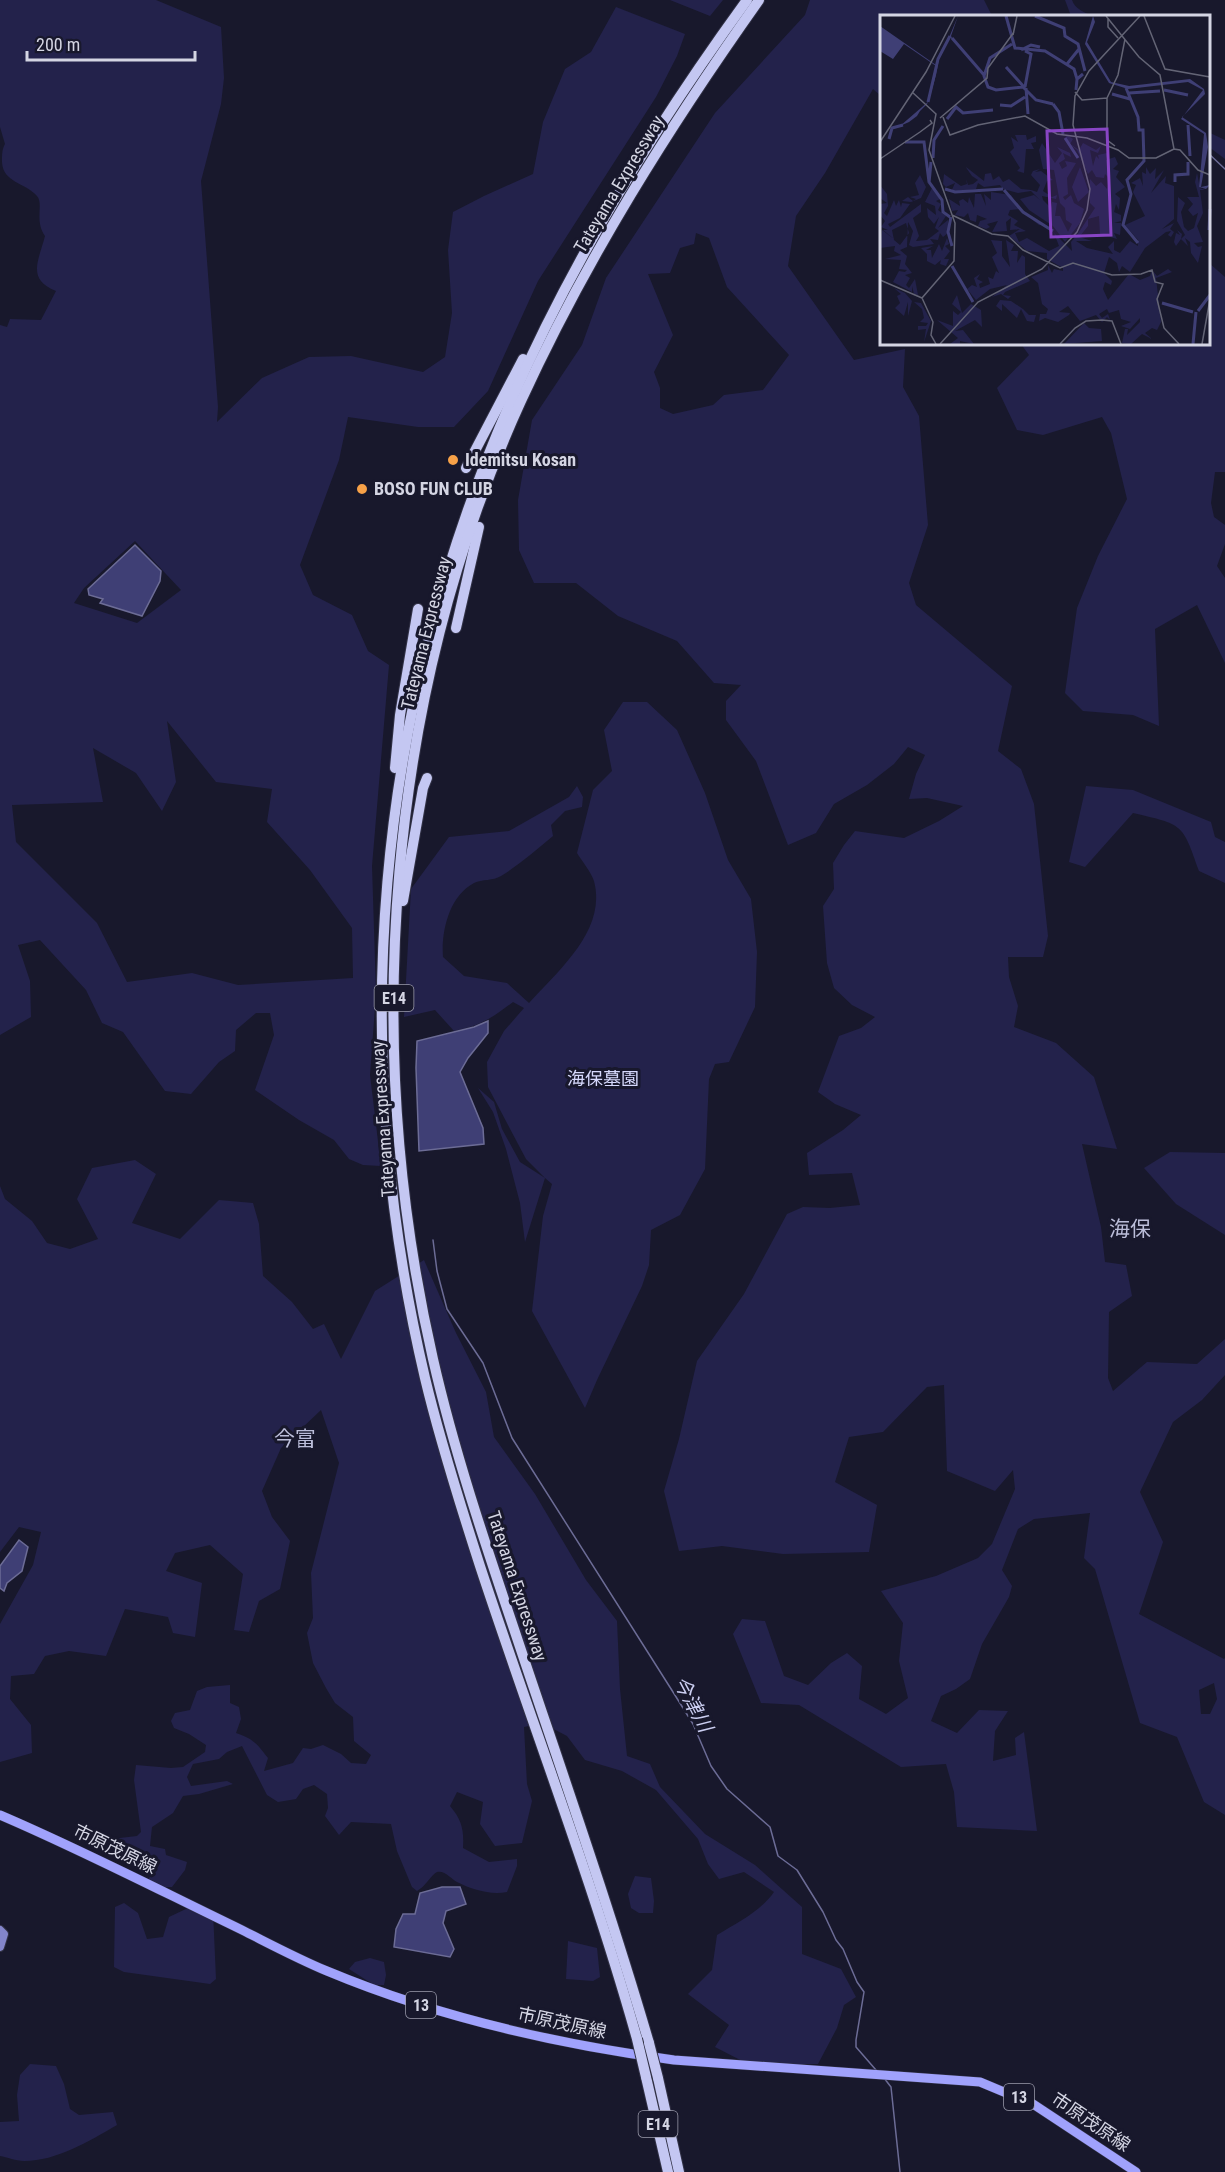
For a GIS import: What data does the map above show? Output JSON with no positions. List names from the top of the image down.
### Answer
{
  "streets": {
    "highway": ["Tateyama Expressway", "E14"],
    "main road": ["市原茂原線", "13"]
  },
  "districts": ["海保", "今富"],
  "water": ["今津川"],
  "parks": ["海保墓園"],
  "places": ["Idemitsu Kosan", "BOSO FUN CLUB"],
  "scale_bar": "200 m"
}
